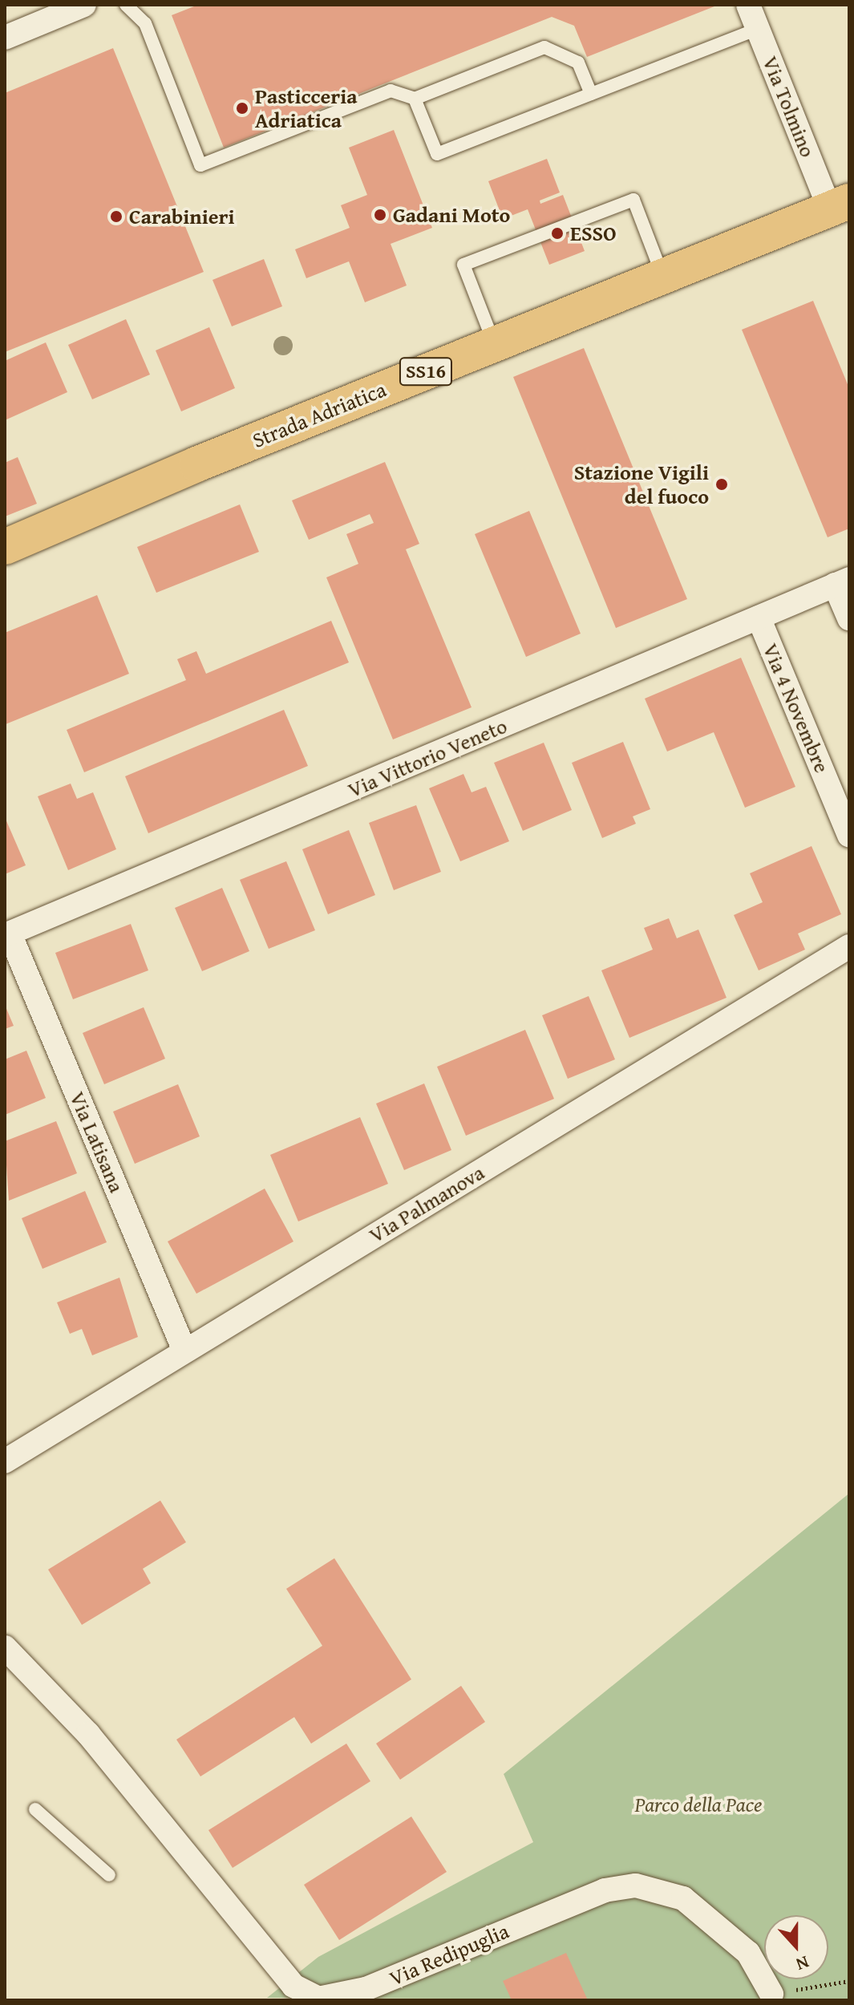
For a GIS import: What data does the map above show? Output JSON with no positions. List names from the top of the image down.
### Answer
{
  "streets": {
    "main road": ["SS16", "Strada Adriatica"],
    "street": [
      "Via Tolmino",
      "Via 4 Novembre",
      "Via Vittorio Veneto",
      "Via Latisana",
      "Via Palmanova",
      "Via Redipuglia"
    ]
  },
  "crossings": [
    ["Via Tolmino", "Strada Adriatica"],
    ["Via 4 Novembre", "Via Vittorio Veneto"],
    ["Via Vittorio Veneto", "Via Latisana"],
    ["Via Latisana", "Via Palmanova"]
  ],
  "parks": ["Parco della Pace"],
  "places": [
    "Pasticceria Adriatica",
    "Gadani Moto",
    "Carabinieri",
    "ESSO",
    "Stazione Vigili del fuoco"
  ],
  "north": "bottom"
}
